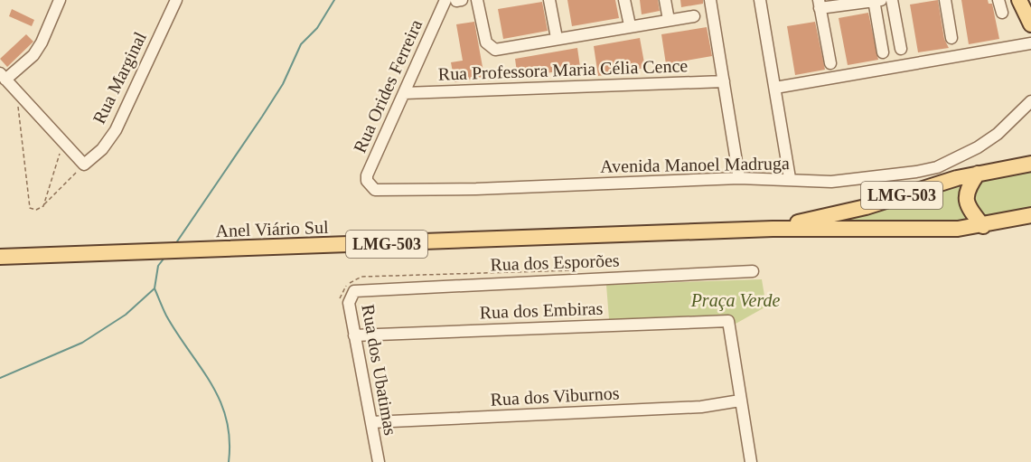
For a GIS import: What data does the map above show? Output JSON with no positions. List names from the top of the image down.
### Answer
{
  "streets": {
    "main road": ["LMG-503", "Anel Viário Sul"],
    "street": [
      "Rua Professora Maria Célia Cence",
      "Rua Marginal",
      "Rua Orides Ferreira",
      "Avenida Manoel Madruga",
      "Rua dos Esporões",
      "Rua dos Embiras",
      "Rua dos Ubatimas",
      "Rua dos Viburnos"
    ]
  },
  "crossings": [
    ["Rua Professora Maria Célia Cence", "Rua Orides Ferreira"],
    ["Rua Orides Ferreira", "Avenida Manoel Madruga"],
    ["Rua dos Esporões", "Rua dos Ubatimas"],
    ["Rua dos Embiras", "Rua dos Ubatimas"],
    ["Rua dos Embiras", "Rua dos Viburnos"],
    ["Rua dos Ubatimas", "Rua dos Viburnos"]
  ],
  "parks": ["Praça Verde"]
}
